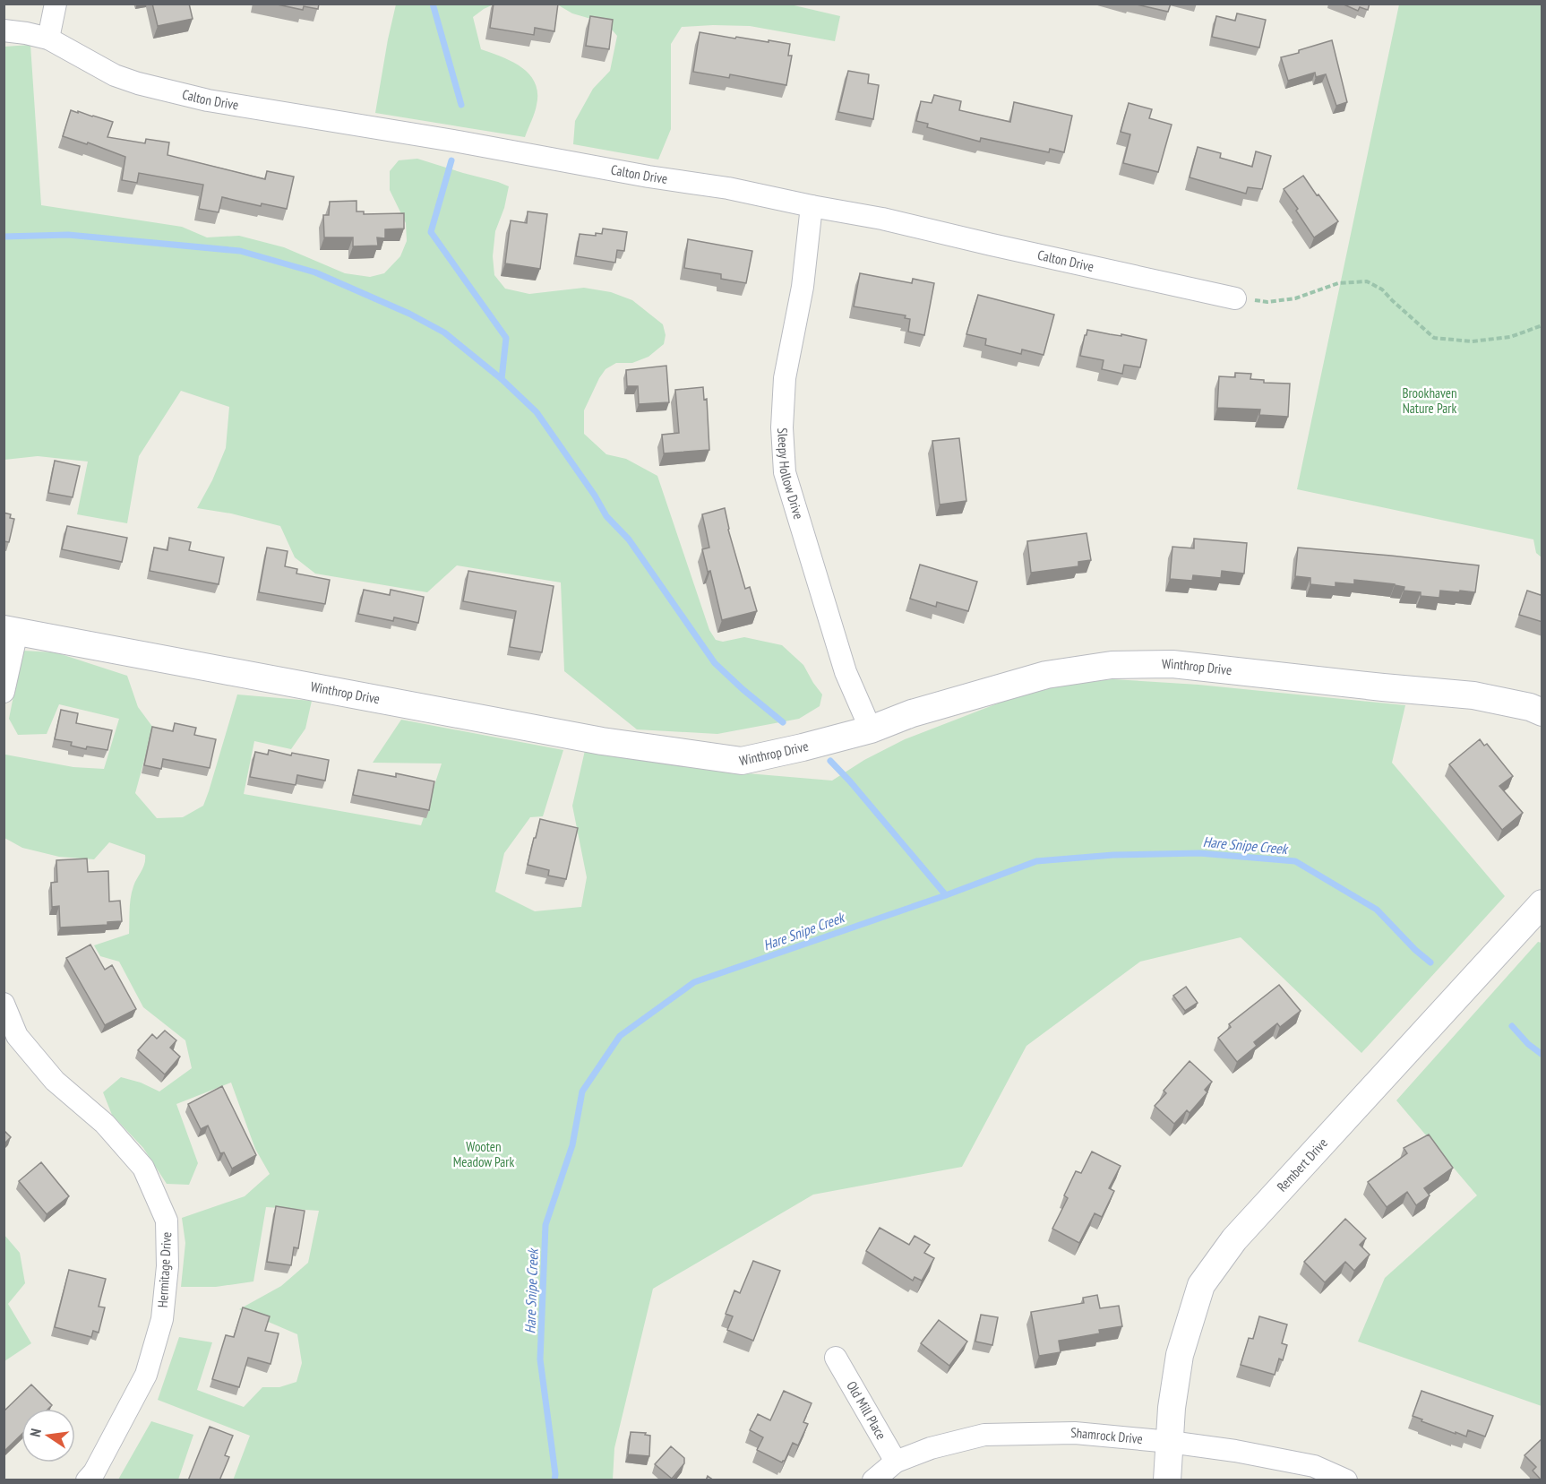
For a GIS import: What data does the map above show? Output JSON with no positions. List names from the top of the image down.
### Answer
{
  "streets": {
    "street": [
      "Calton Drive",
      "Sleepy Hollow Drive",
      "Winthrop Drive",
      "Rembert Drive",
      "Hermitage Drive",
      "Old Mill Place",
      "Shamrock Drive"
    ]
  },
  "crossings": [
    ["Calton Drive", "Sleepy Hollow Drive"],
    ["Sleepy Hollow Drive", "Winthrop Drive"],
    ["Rembert Drive", "Shamrock Drive"],
    ["Old Mill Place", "Shamrock Drive"]
  ],
  "water": ["Hare Snipe Creek"],
  "parks": ["Brookhaven Nature Park", "Wooten Meadow Park"],
  "north": "left"
}
